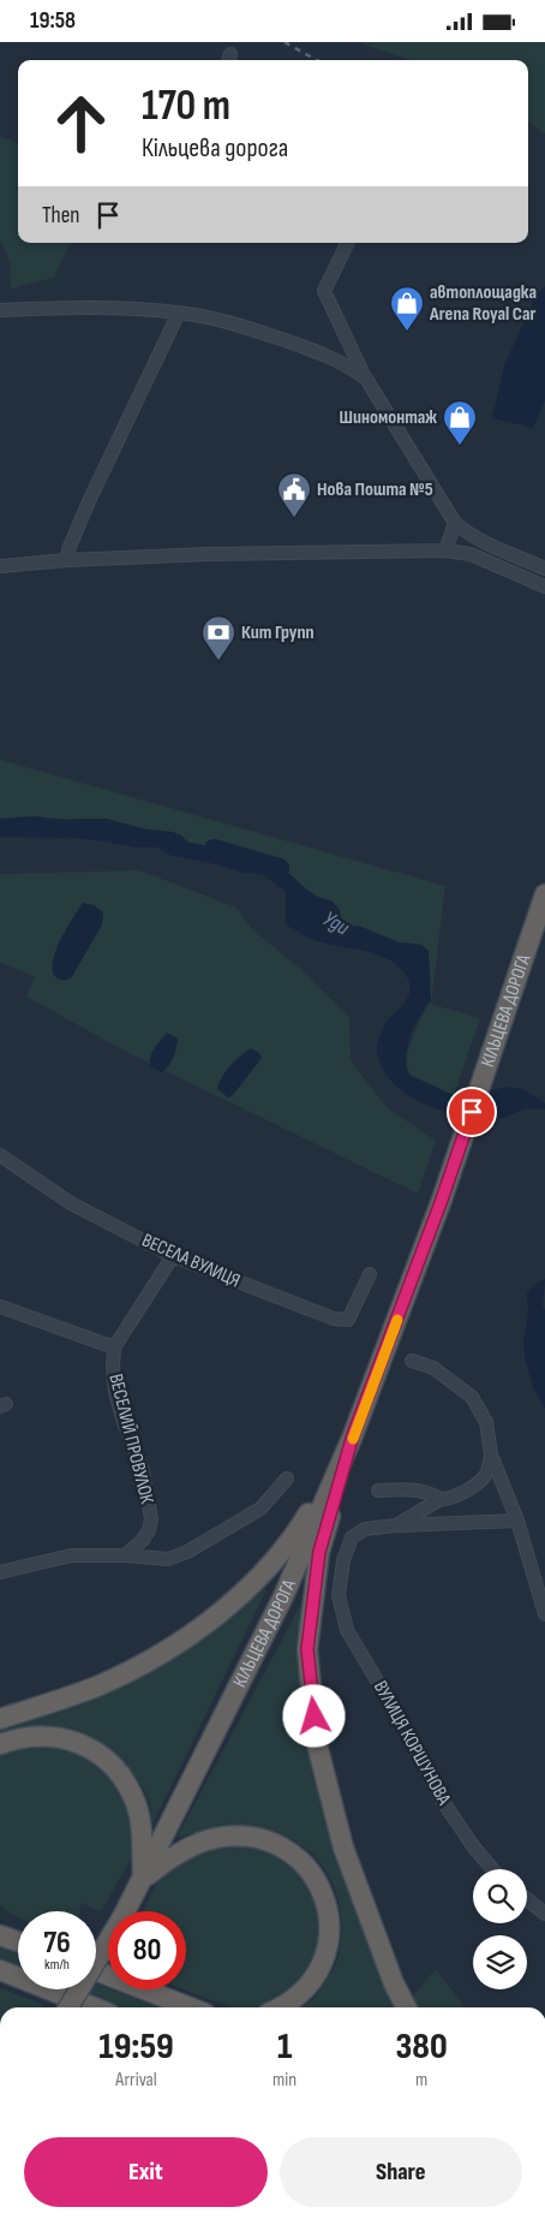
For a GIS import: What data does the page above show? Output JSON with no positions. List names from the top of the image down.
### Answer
{
  "streets": {
    "highway": ["КІЛЬЦЕВА ДОРОГА"],
    "street": ["ВЕСЕЛА ВУЛИЦЯ", "ВЕСЕЛИЙ ПРОВУЛОК", "ВУЛИЦЯ КОРШУНОВА"]
  },
  "crossings": [
    ["ВЕСЕЛА ВУЛИЦЯ", "ВЕСЕЛИЙ ПРОВУЛОК"]
  ],
  "water": ["Уди"],
  "places": {
    "shop": ["автоплощадка Arena Royal Car", "Шиномонтаж"],
    "public building": ["Нова Пошта №5"],
    "bank": ["Кит Групп"]
  },
  "page": {
    "status": "19:58",
    "turn": ["170 m", "Кільцева дорога"],
    "then": "Then",
    "speed": "76 km/h",
    "limit": "80",
    "eta": [
      "19:59",
      "Arrival",
      "1",
      "min",
      "380",
      "m"
    ],
    "buttons": ["Exit", "Share"]
  }
}
